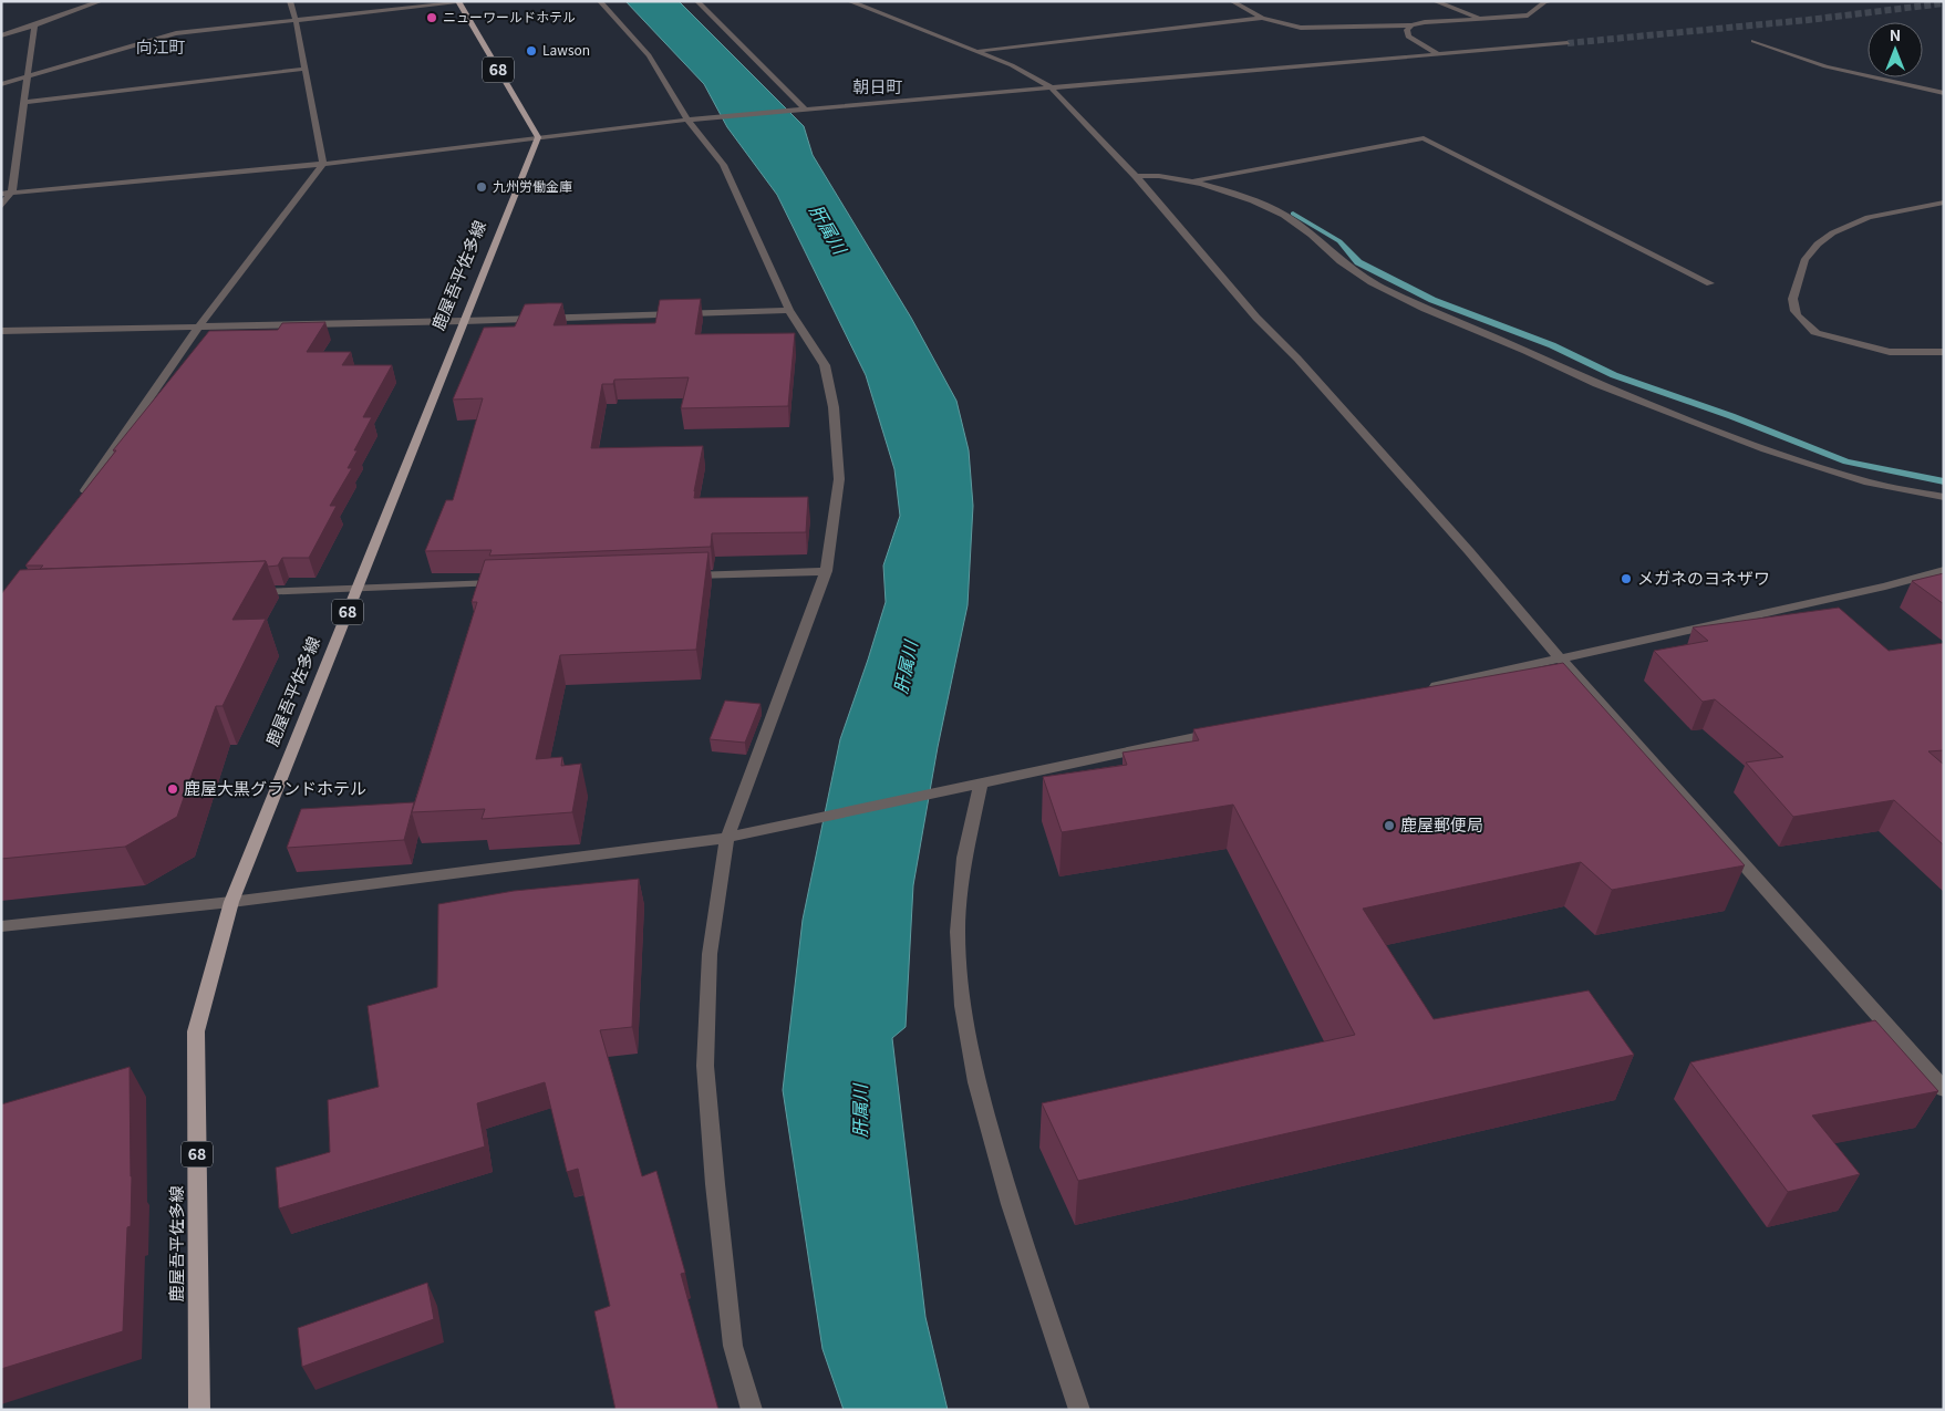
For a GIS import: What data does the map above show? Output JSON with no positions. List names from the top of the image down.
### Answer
{
  "streets": {
    "main road": ["68", "鹿屋吾平佐多線"]
  },
  "crossings": [
    ["68", "鹿屋吾平佐多線"]
  ],
  "districts": ["向江町", "朝日町"],
  "water": ["肝属川"],
  "places": [
    "ニューワールドホテル",
    "Lawson",
    "九州労働金庫",
    "メガネのヨネザワ",
    "鹿屋大黒グランドホテル",
    "鹿屋郵便局"
  ],
  "north": "top"
}
